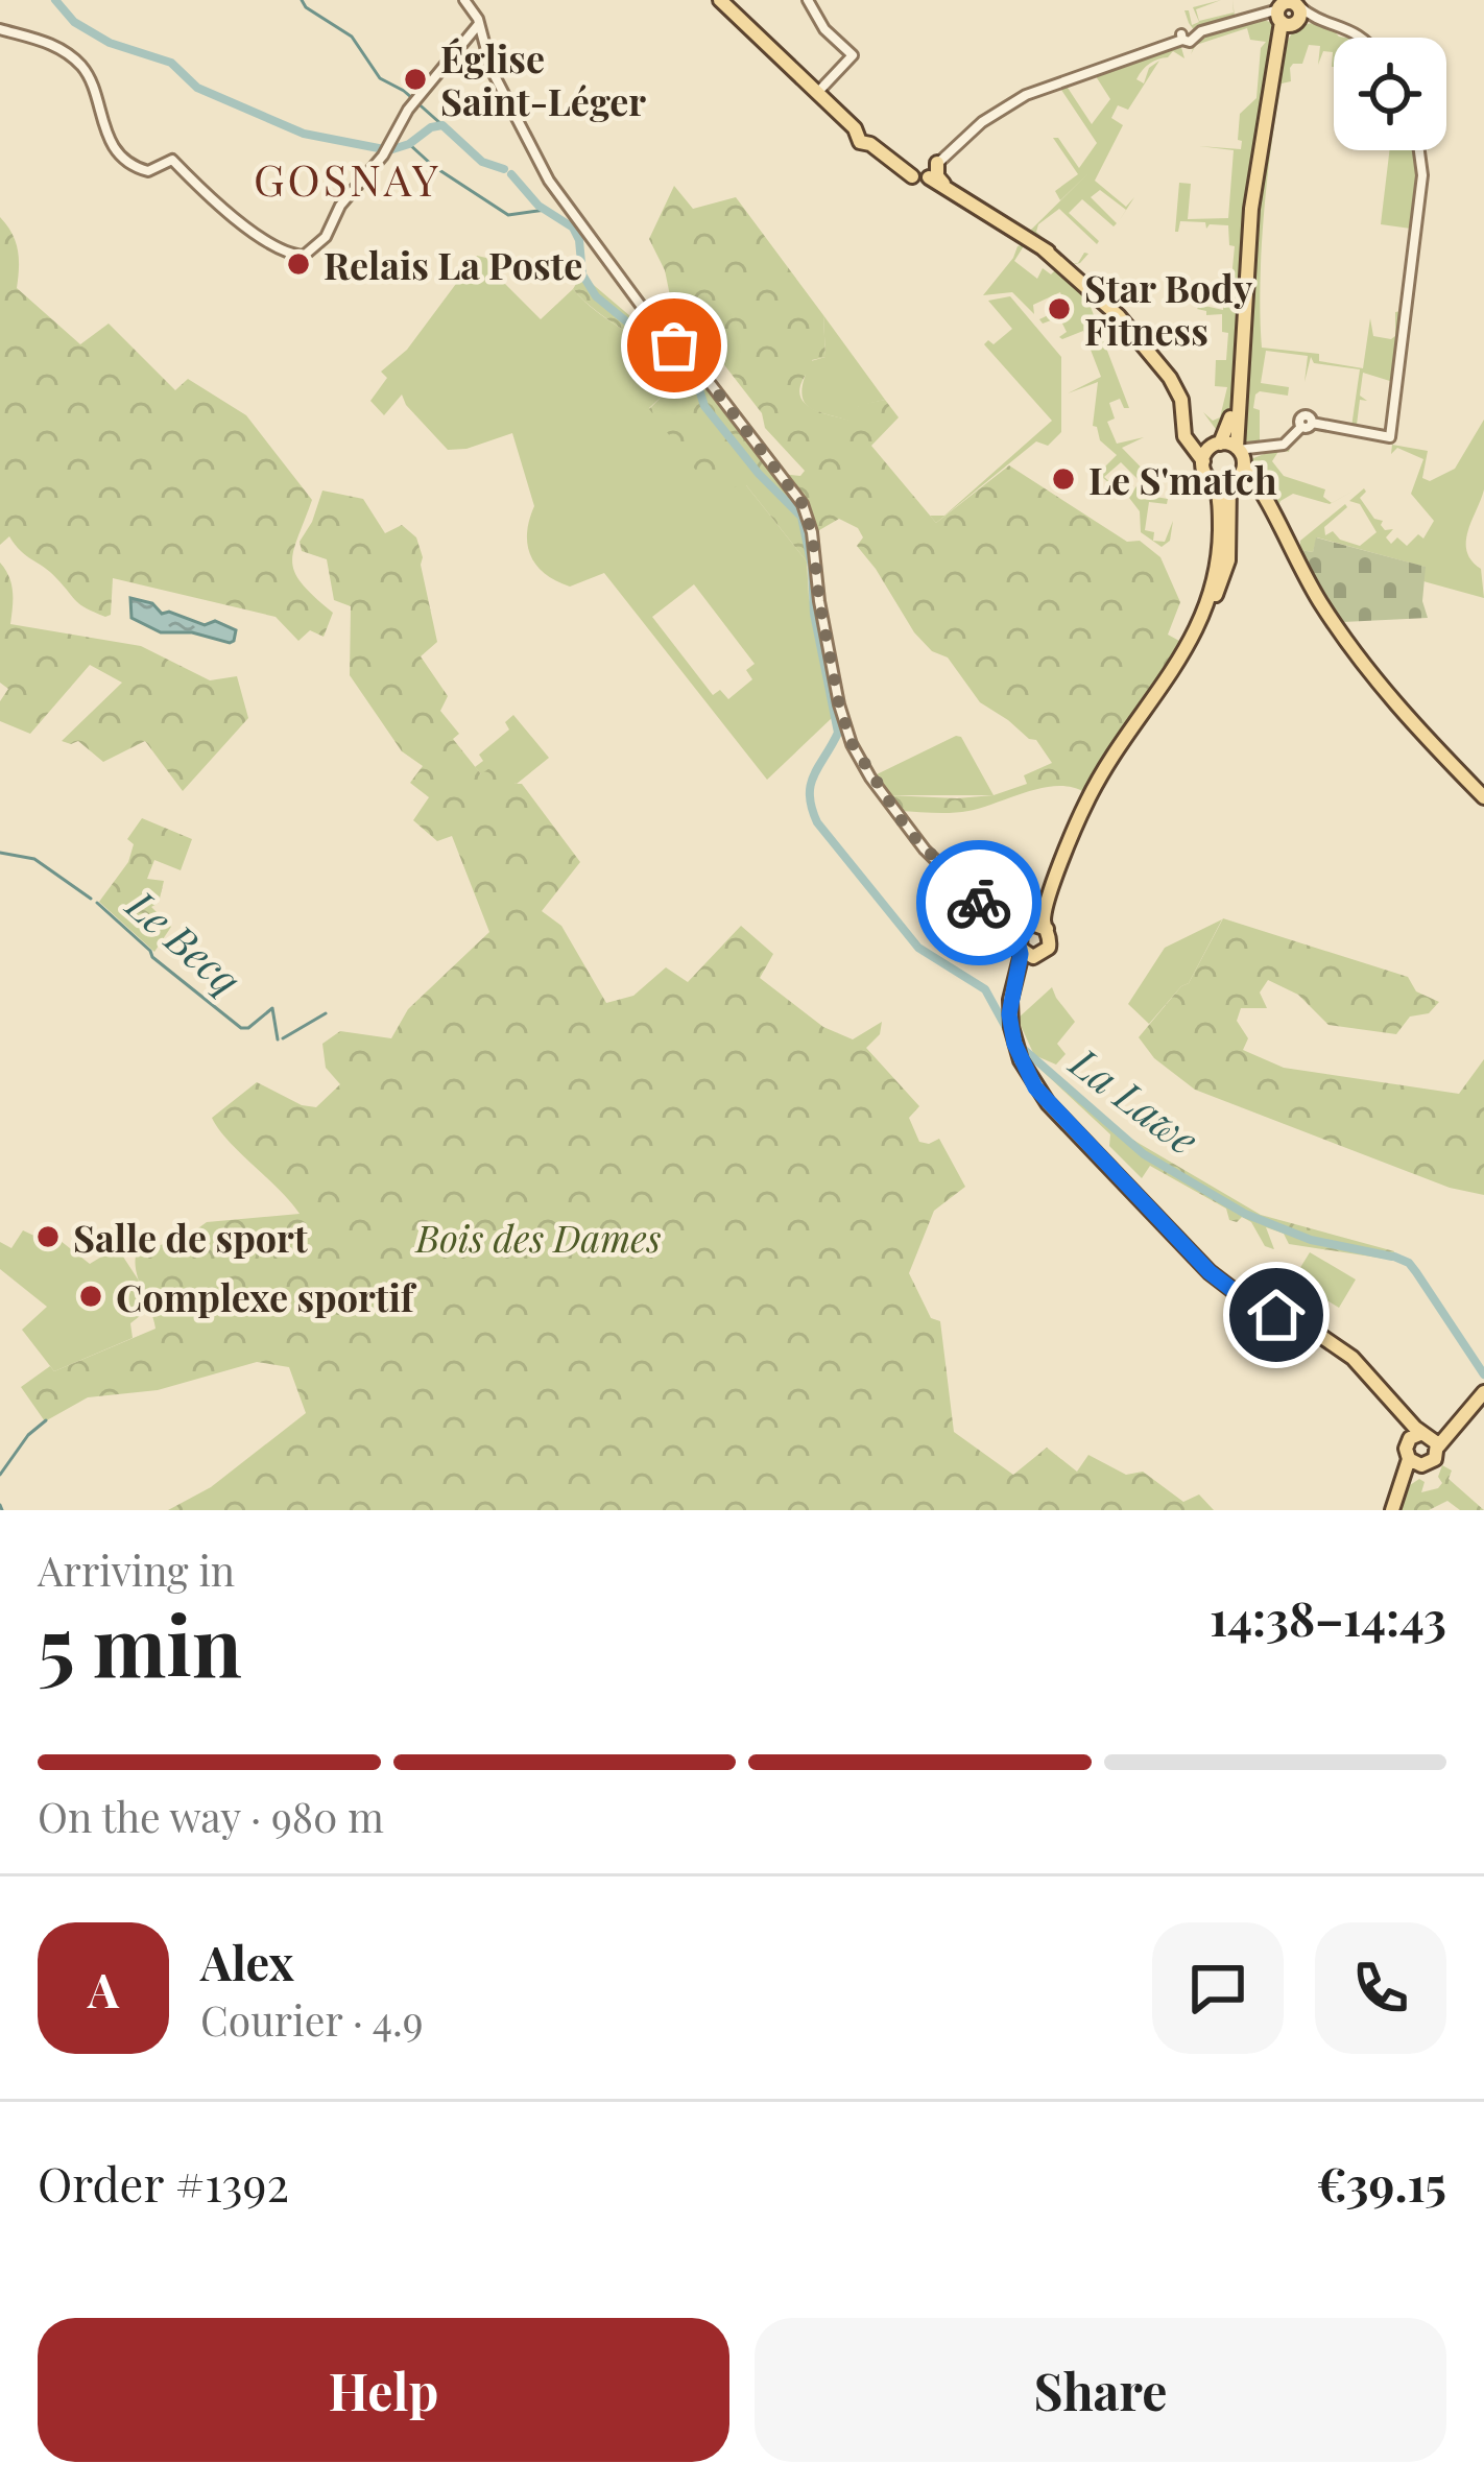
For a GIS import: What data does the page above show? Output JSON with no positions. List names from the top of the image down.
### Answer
{
  "districts": ["GOSNAY"],
  "water": ["Le Becq", "La Lawe"],
  "parks": ["Bois des Dames"],
  "places": [
    "Église Saint-Léger",
    "Relais La Poste",
    "Star Body Fitness",
    "Le S'match",
    "Salle de sport",
    "Complexe sportif"
  ],
  "page": {
    "heading": ["5 min", "Arriving in", "14:38–14:43"],
    "panel": [
      "Alex",
      "Courier · 4.9",
      "Order #1392",
      "€39.15"
    ],
    "bar": "On the way · 980 m",
    "round": "A",
    "buttons": ["Help", "Share"]
  }
}
